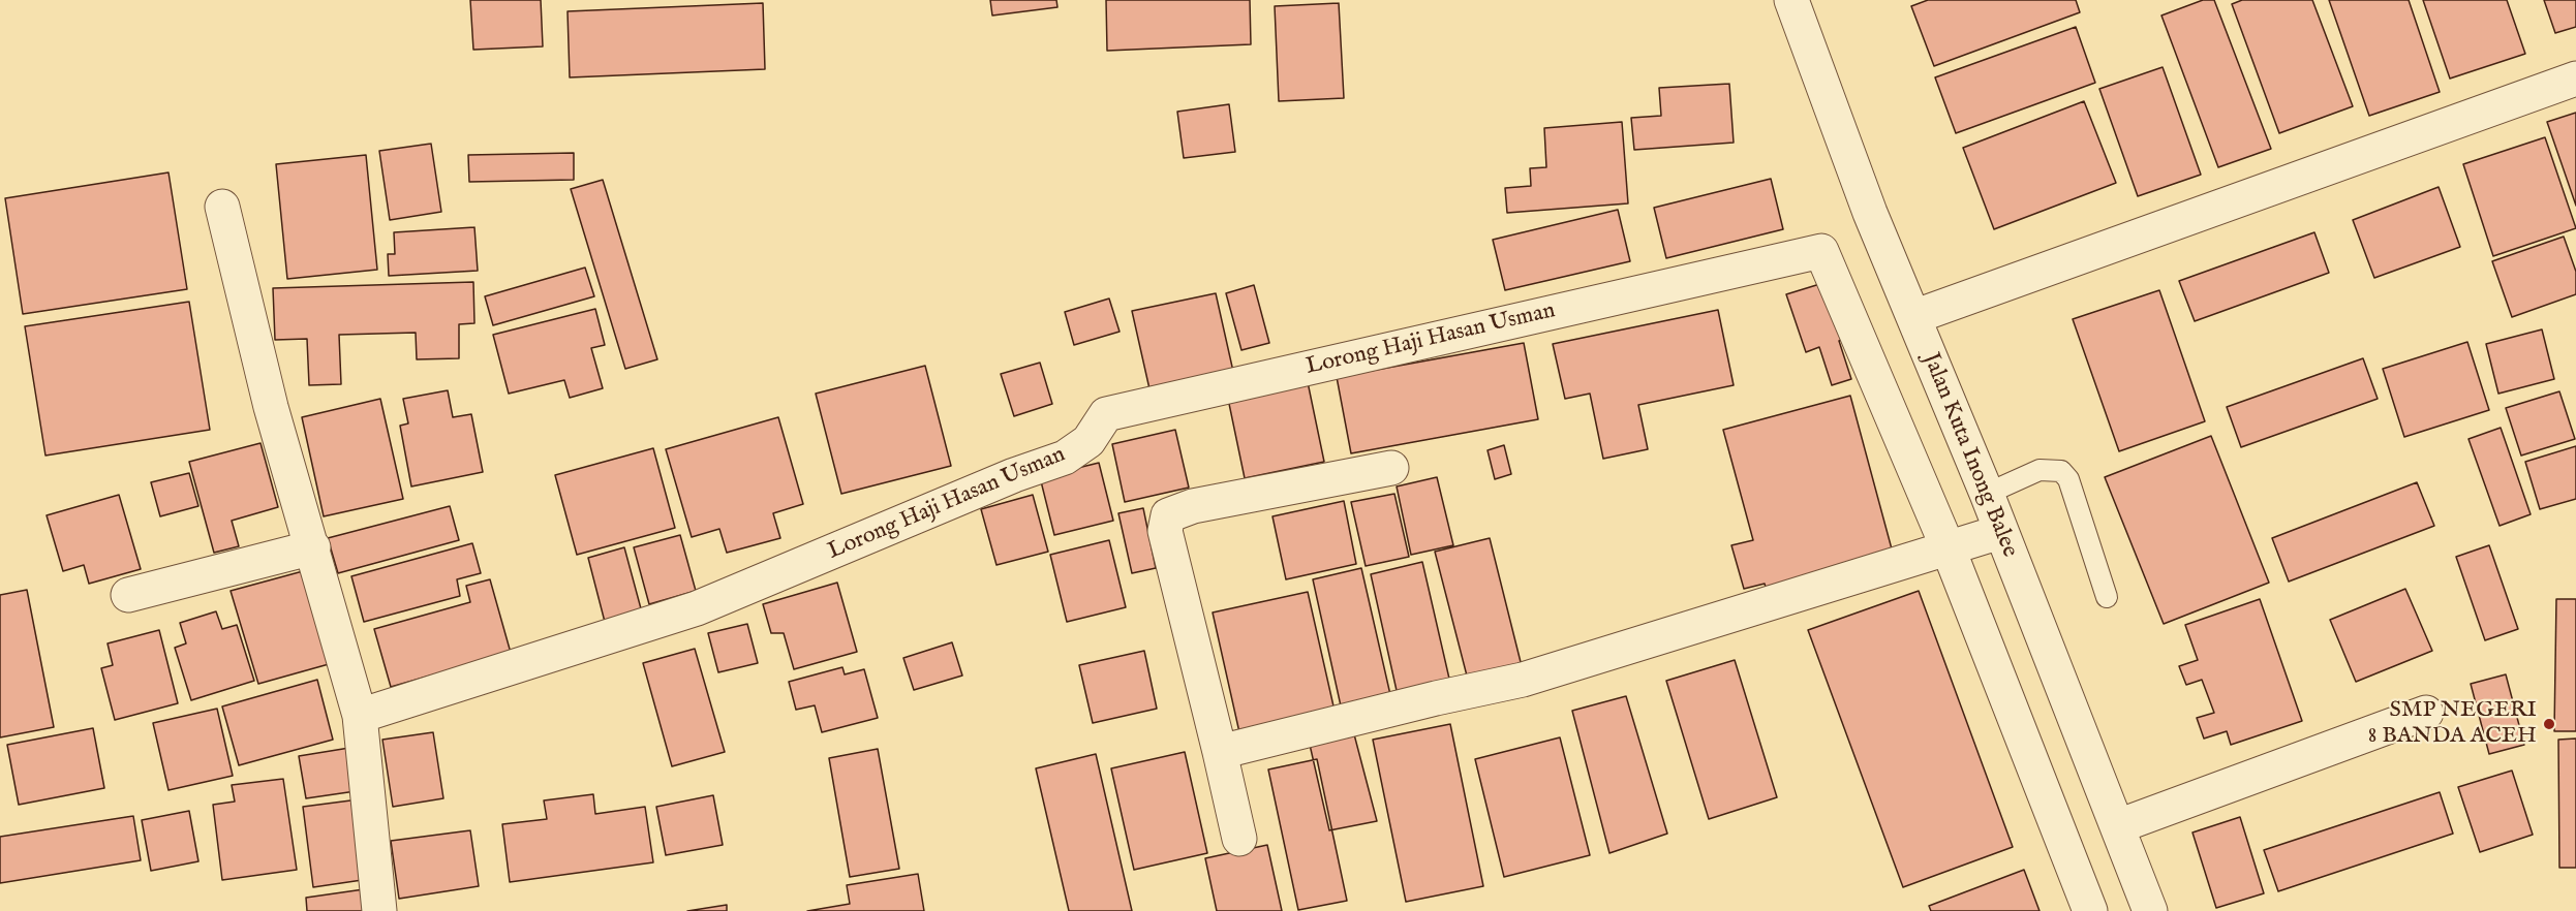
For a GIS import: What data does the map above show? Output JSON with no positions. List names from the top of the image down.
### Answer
{
  "streets": {
    "street": ["Lorong Haji Hasan Usman", "Jalan Kuta Inong Balee"]
  },
  "places": ["SMP NEGERI 8 BANDA ACEH"]
}
